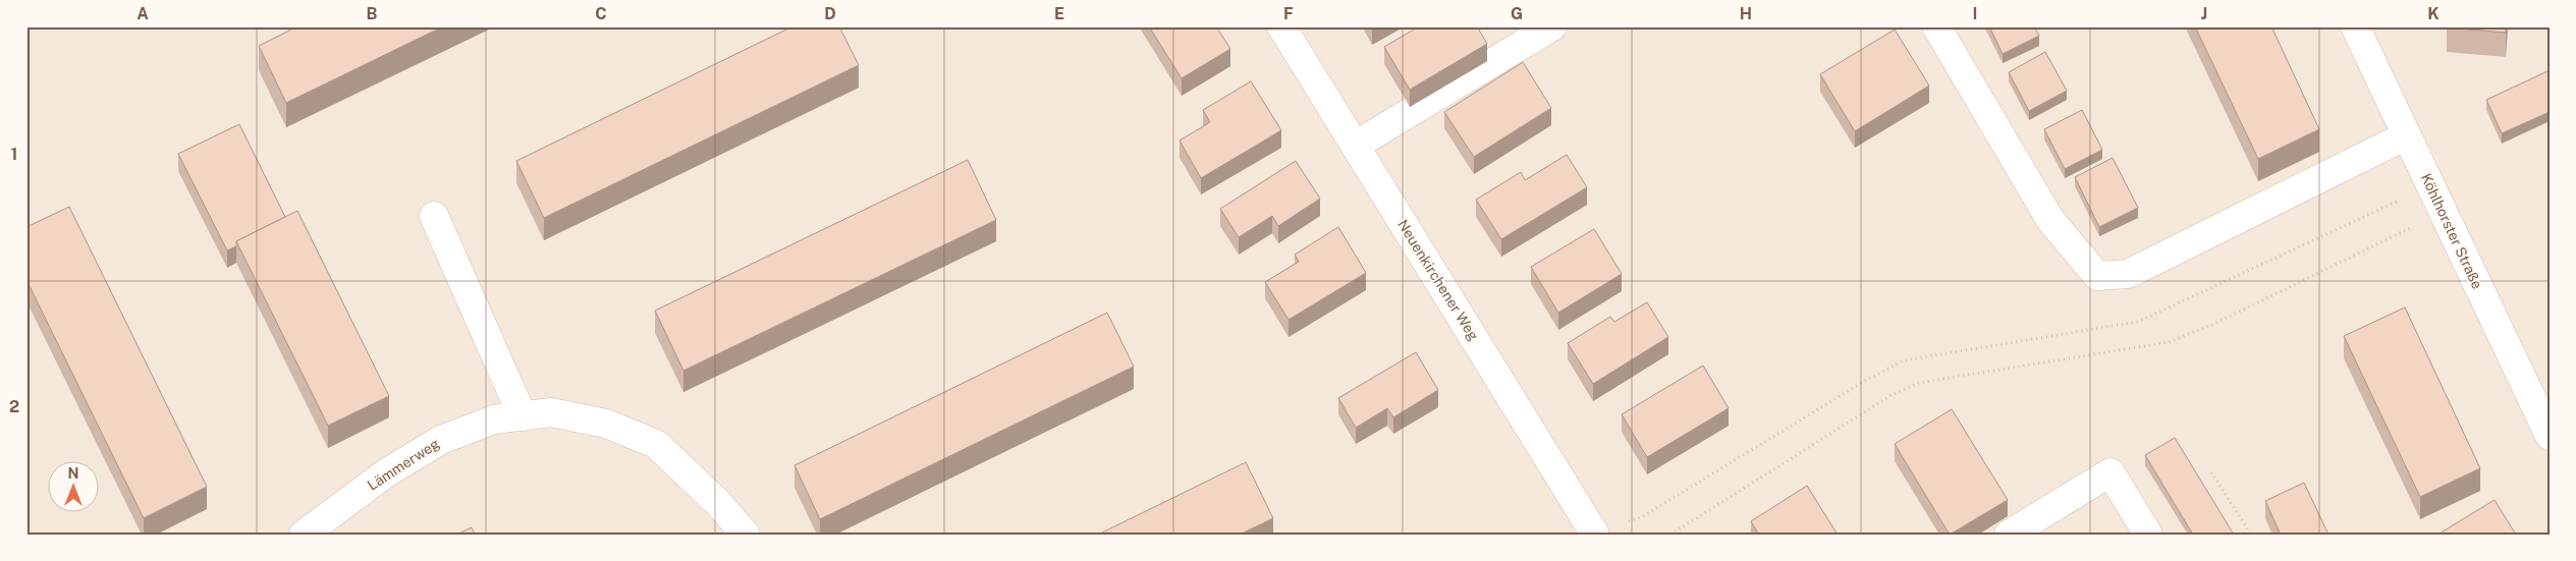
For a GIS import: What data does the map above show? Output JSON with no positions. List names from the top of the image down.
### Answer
{
  "streets": {
    "street": ["Köhlhorster Straße", "Neuenkirchener Weg", "Lämmerweg"]
  },
  "north": "top",
  "grid": {
    "columns": [
      "A",
      "B",
      "C",
      "D",
      "E",
      "F",
      "G",
      "H",
      "I",
      "J",
      "K"
    ],
    "rows": ["1", "2"]
  }
}
